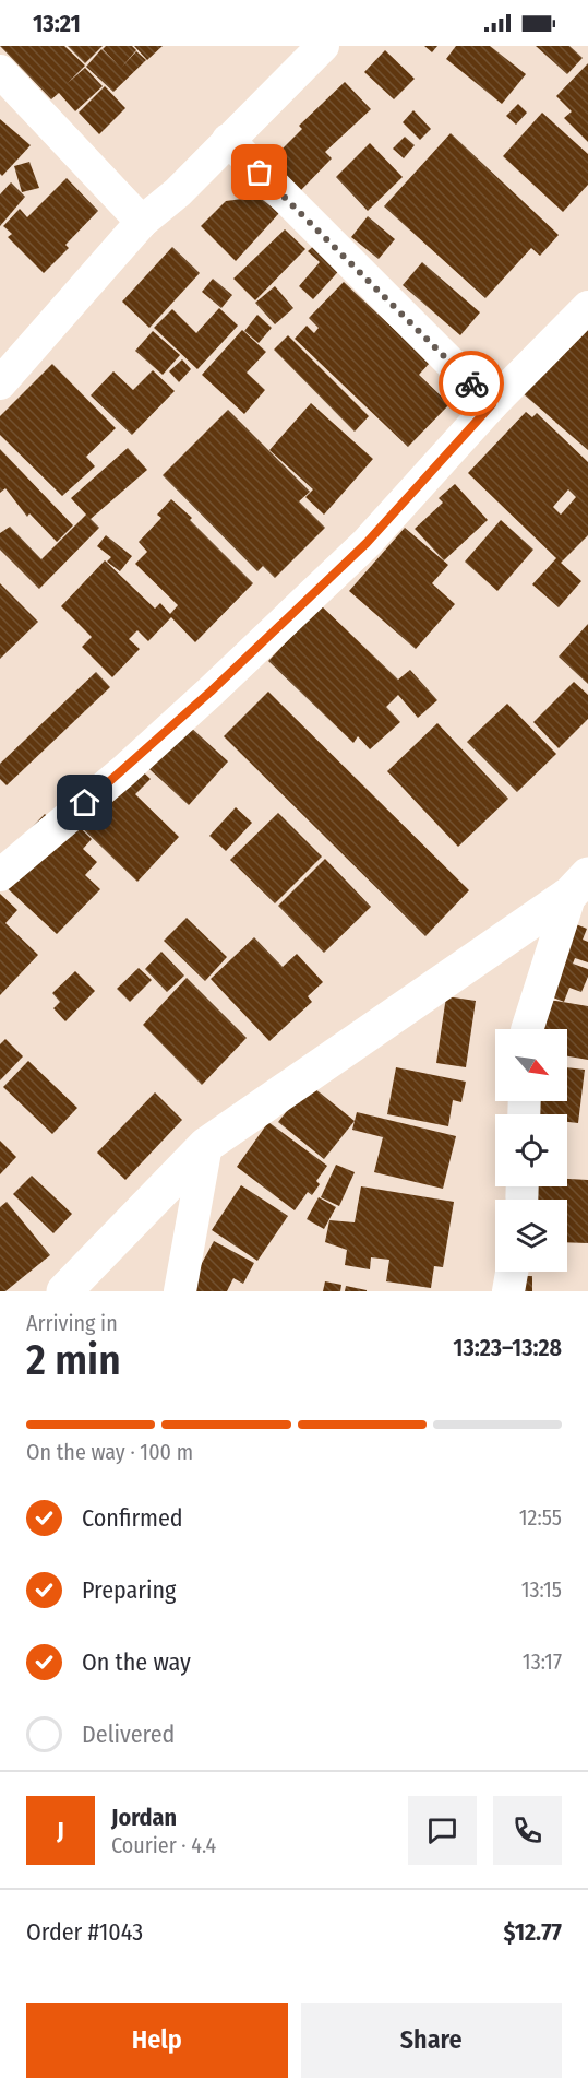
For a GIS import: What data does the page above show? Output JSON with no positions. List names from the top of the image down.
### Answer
{
  "north": "bottom right",
  "page": {
    "status": "13:21",
    "heading": ["2 min", "Arriving in", "13:23–13:28"],
    "panel": [
      "Jordan",
      "Courier · 4.4",
      "Order #1043",
      "$12.77"
    ],
    "bar": "On the way · 100 m",
    "list": [
      ["Confirmed", "12:55"],
      ["Preparing", "13:15"],
      ["On the way", "13:17"],
      "Delivered"
    ],
    "round": "J",
    "buttons": ["Help", "Share"]
  }
}
